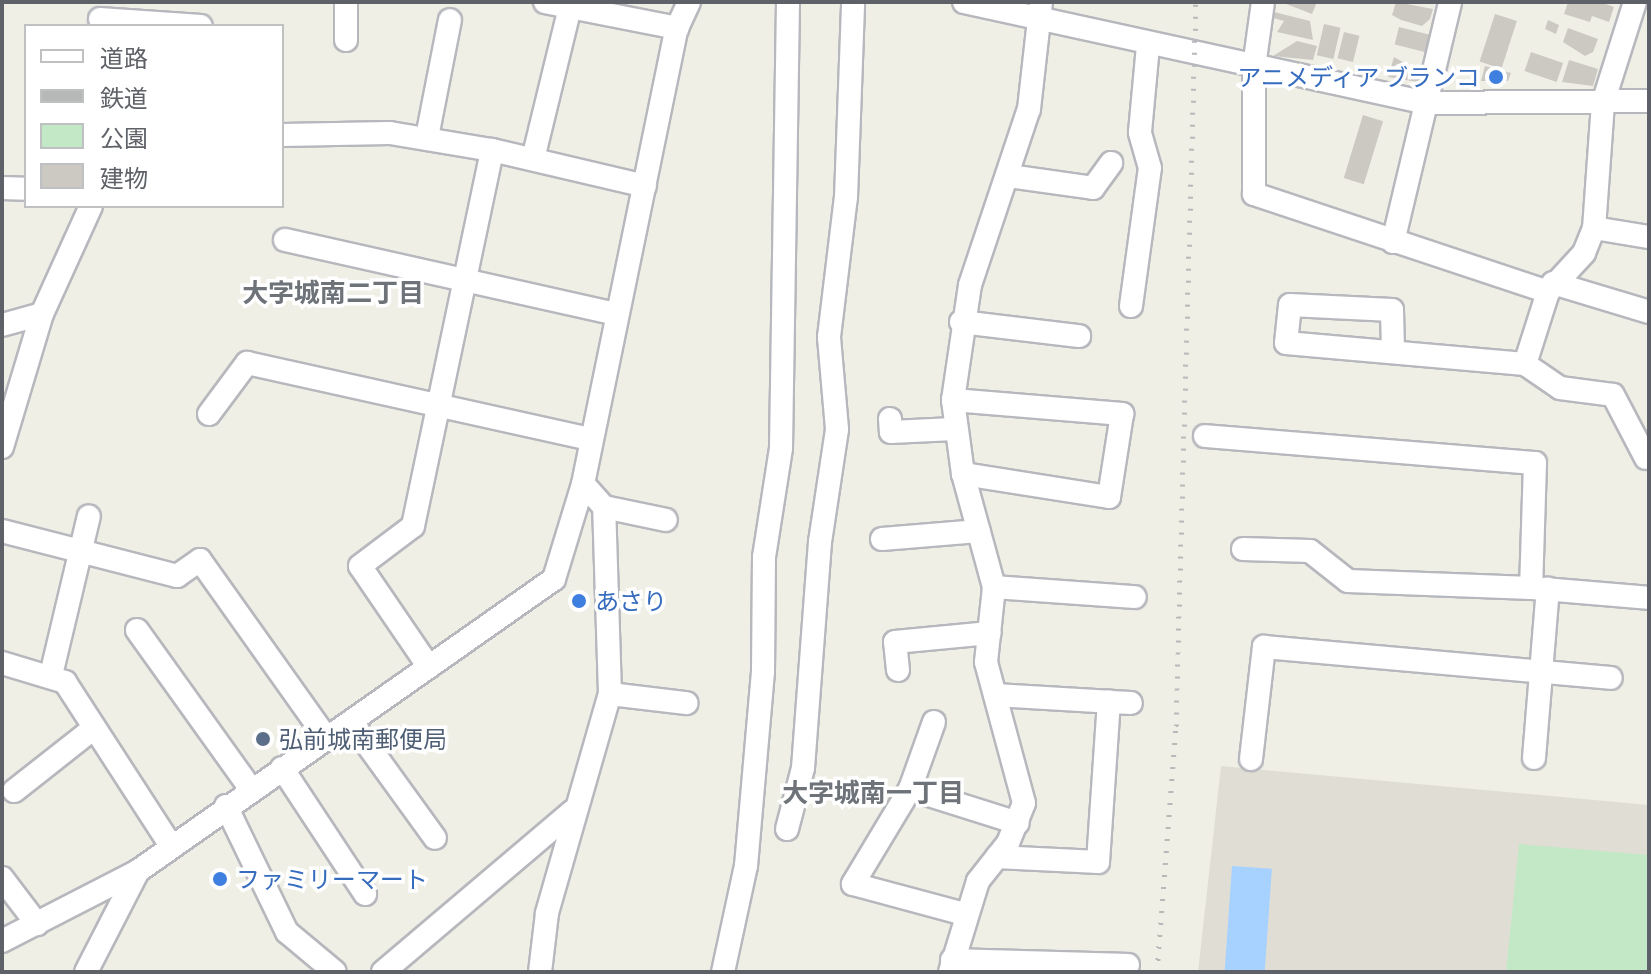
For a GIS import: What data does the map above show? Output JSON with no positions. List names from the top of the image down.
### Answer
{
  "districts": ["大字城南二丁目", "大字城南一丁目"],
  "places": [
    "アニメディア ブランコ",
    "あさり",
    "弘前城南郵便局",
    "ファミリーマート"
  ],
  "legend": [
    "道路",
    "鉄道",
    "公園",
    "建物"
  ]
}
